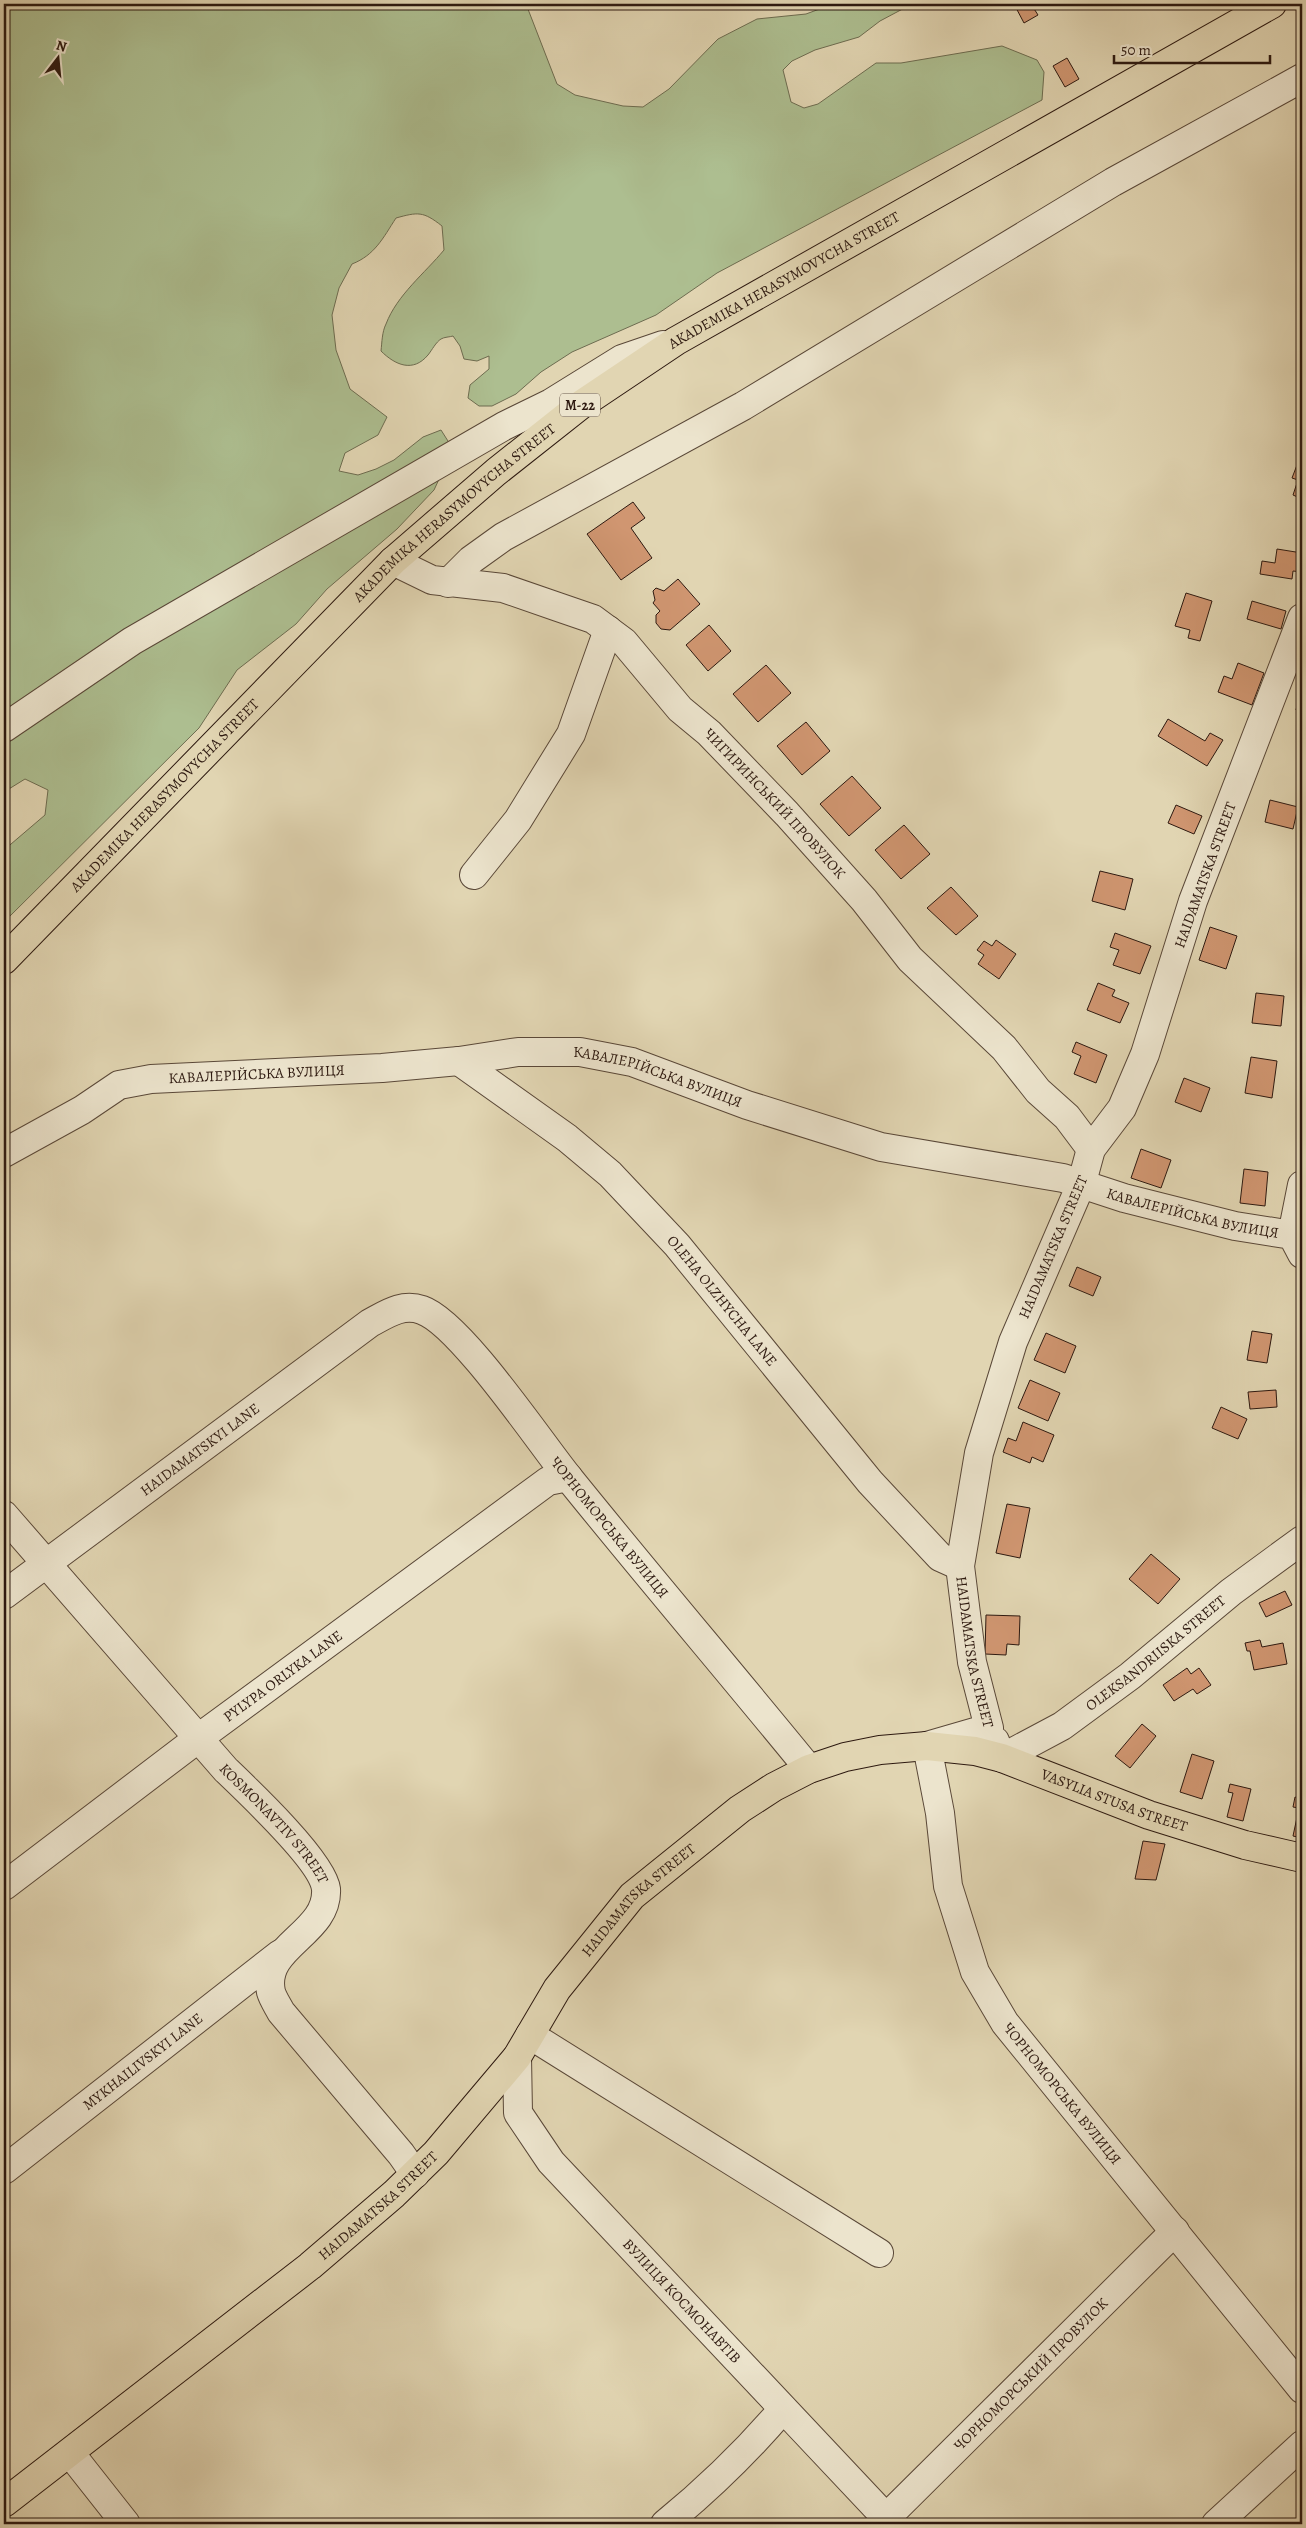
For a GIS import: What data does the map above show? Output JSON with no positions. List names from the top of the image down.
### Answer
{
  "streets": {
    "main road": [
      "AKADEMIKA HERASYMOVYCHA STREET",
      "М-22",
      "HAIDAMATSKA STREET",
      "VASYLIA STUSA STREET"
    ],
    "street": [
      "ЧИГИРИНСЬКИЙ ПРОВУЛОК",
      "КАВАЛЕРІЙСЬКА ВУЛИЦЯ",
      "OLEHA OLZHYCHA LANE",
      "HAIDAMATSKYI LANE",
      "ЧОРНОМОРСЬКА ВУЛИЦЯ",
      "OLEKSANDRIISKA STREET",
      "PYLYPA ORLYKA LANE",
      "KOSMONAVTIV STREET",
      "MYKHAILIVSKYI LANE",
      "ВУЛИЦЯ КОСМОНАВТІВ",
      "ЧОРНОМОРСЬКИЙ ПРОВУЛОК"
    ]
  },
  "crossings": [
    ["AKADEMIKA HERASYMOVYCHA STREET", "ЧИГИРИНСЬКИЙ ПРОВУЛОК"],
    ["ЧИГИРИНСЬКИЙ ПРОВУЛОК", "HAIDAMATSKA STREET"],
    ["HAIDAMATSKA STREET", "КАВАЛЕРІЙСЬКА ВУЛИЦЯ"],
    ["HAIDAMATSKA STREET", "OLEHA OLZHYCHA LANE"],
    ["HAIDAMATSKA STREET", "ЧОРНОМОРСЬКА ВУЛИЦЯ"],
    ["HAIDAMATSKA STREET", "VASYLIA STUSA STREET"],
    ["HAIDAMATSKA STREET", "KOSMONAVTIV STREET"],
    ["HAIDAMATSKA STREET", "ВУЛИЦЯ КОСМОНАВТІВ"],
    ["КАВАЛЕРІЙСЬКА ВУЛИЦЯ", "OLEHA OLZHYCHA LANE"],
    ["HAIDAMATSKYI LANE", "ЧОРНОМОРСЬКА ВУЛИЦЯ"],
    ["HAIDAMATSKYI LANE", "KOSMONAVTIV STREET"],
    ["ЧОРНОМОРСЬКА ВУЛИЦЯ", "PYLYPA ORLYKA LANE"],
    ["ЧОРНОМОРСЬКА ВУЛИЦЯ", "VASYLIA STUSA STREET"],
    ["ЧОРНОМОРСЬКА ВУЛИЦЯ", "ЧОРНОМОРСЬКИЙ ПРОВУЛОК"],
    ["OLEKSANDRIISKA STREET", "VASYLIA STUSA STREET"],
    ["PYLYPA ORLYKA LANE", "KOSMONAVTIV STREET"],
    ["KOSMONAVTIV STREET", "MYKHAILIVSKYI LANE"],
    ["ВУЛИЦЯ КОСМОНАВТІВ", "ЧОРНОМОРСЬКИЙ ПРОВУЛОК"]
  ],
  "scale_bar": "50 m",
  "north": "top"
}
